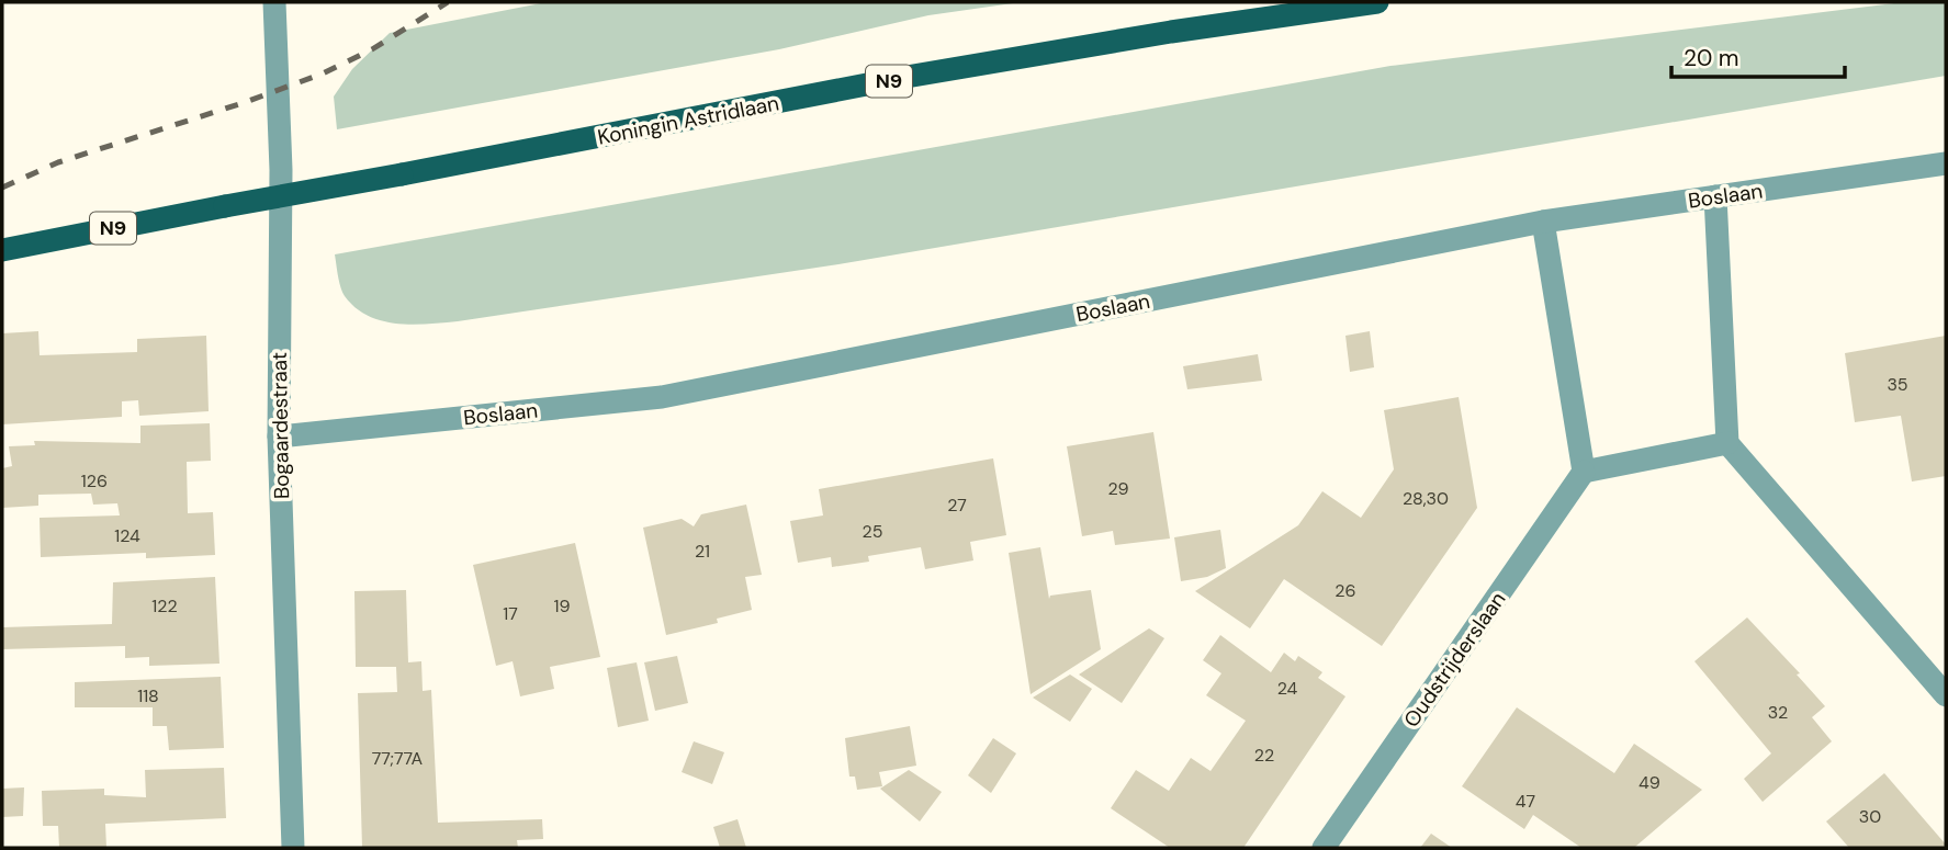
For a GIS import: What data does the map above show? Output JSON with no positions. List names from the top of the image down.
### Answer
{
  "streets": {
    "main road": ["N9", "Koningin Astridlaan"],
    "street": ["Boslaan", "Bogaardestraat", "Oudstrijderslaan"]
  },
  "crossings": [
    ["Boslaan", "Bogaardestraat"]
  ],
  "house_numbers": [
    "35",
    "126",
    "29",
    "28,30",
    "27",
    "25",
    "124",
    "21",
    "26",
    "122",
    "19",
    "17",
    "24",
    "118",
    "32",
    "22",
    "77;77A",
    "49",
    "47",
    "30"
  ],
  "scale_bar": "20 m"
}
